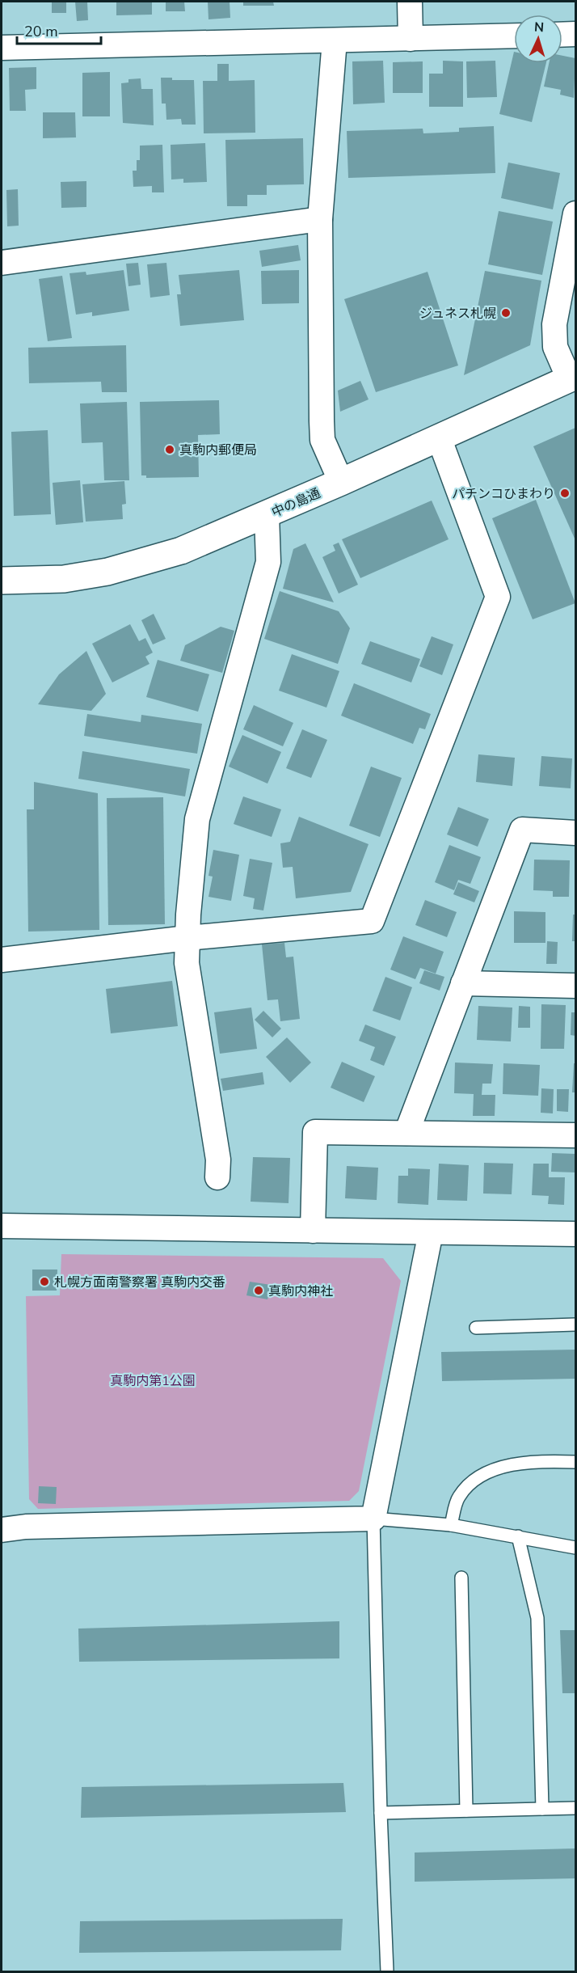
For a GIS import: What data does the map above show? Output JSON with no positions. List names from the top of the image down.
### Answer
{
  "streets": {
    "highway": ["中の島通"]
  },
  "parks": ["真駒内第1公園"],
  "places": [
    "ジュネス札幌",
    "真駒内郵便局",
    "パチンコひまわり",
    "札幌方面南警察署 真駒内交番",
    "真駒内神社"
  ],
  "scale_bar": "20 m",
  "north": "top"
}
